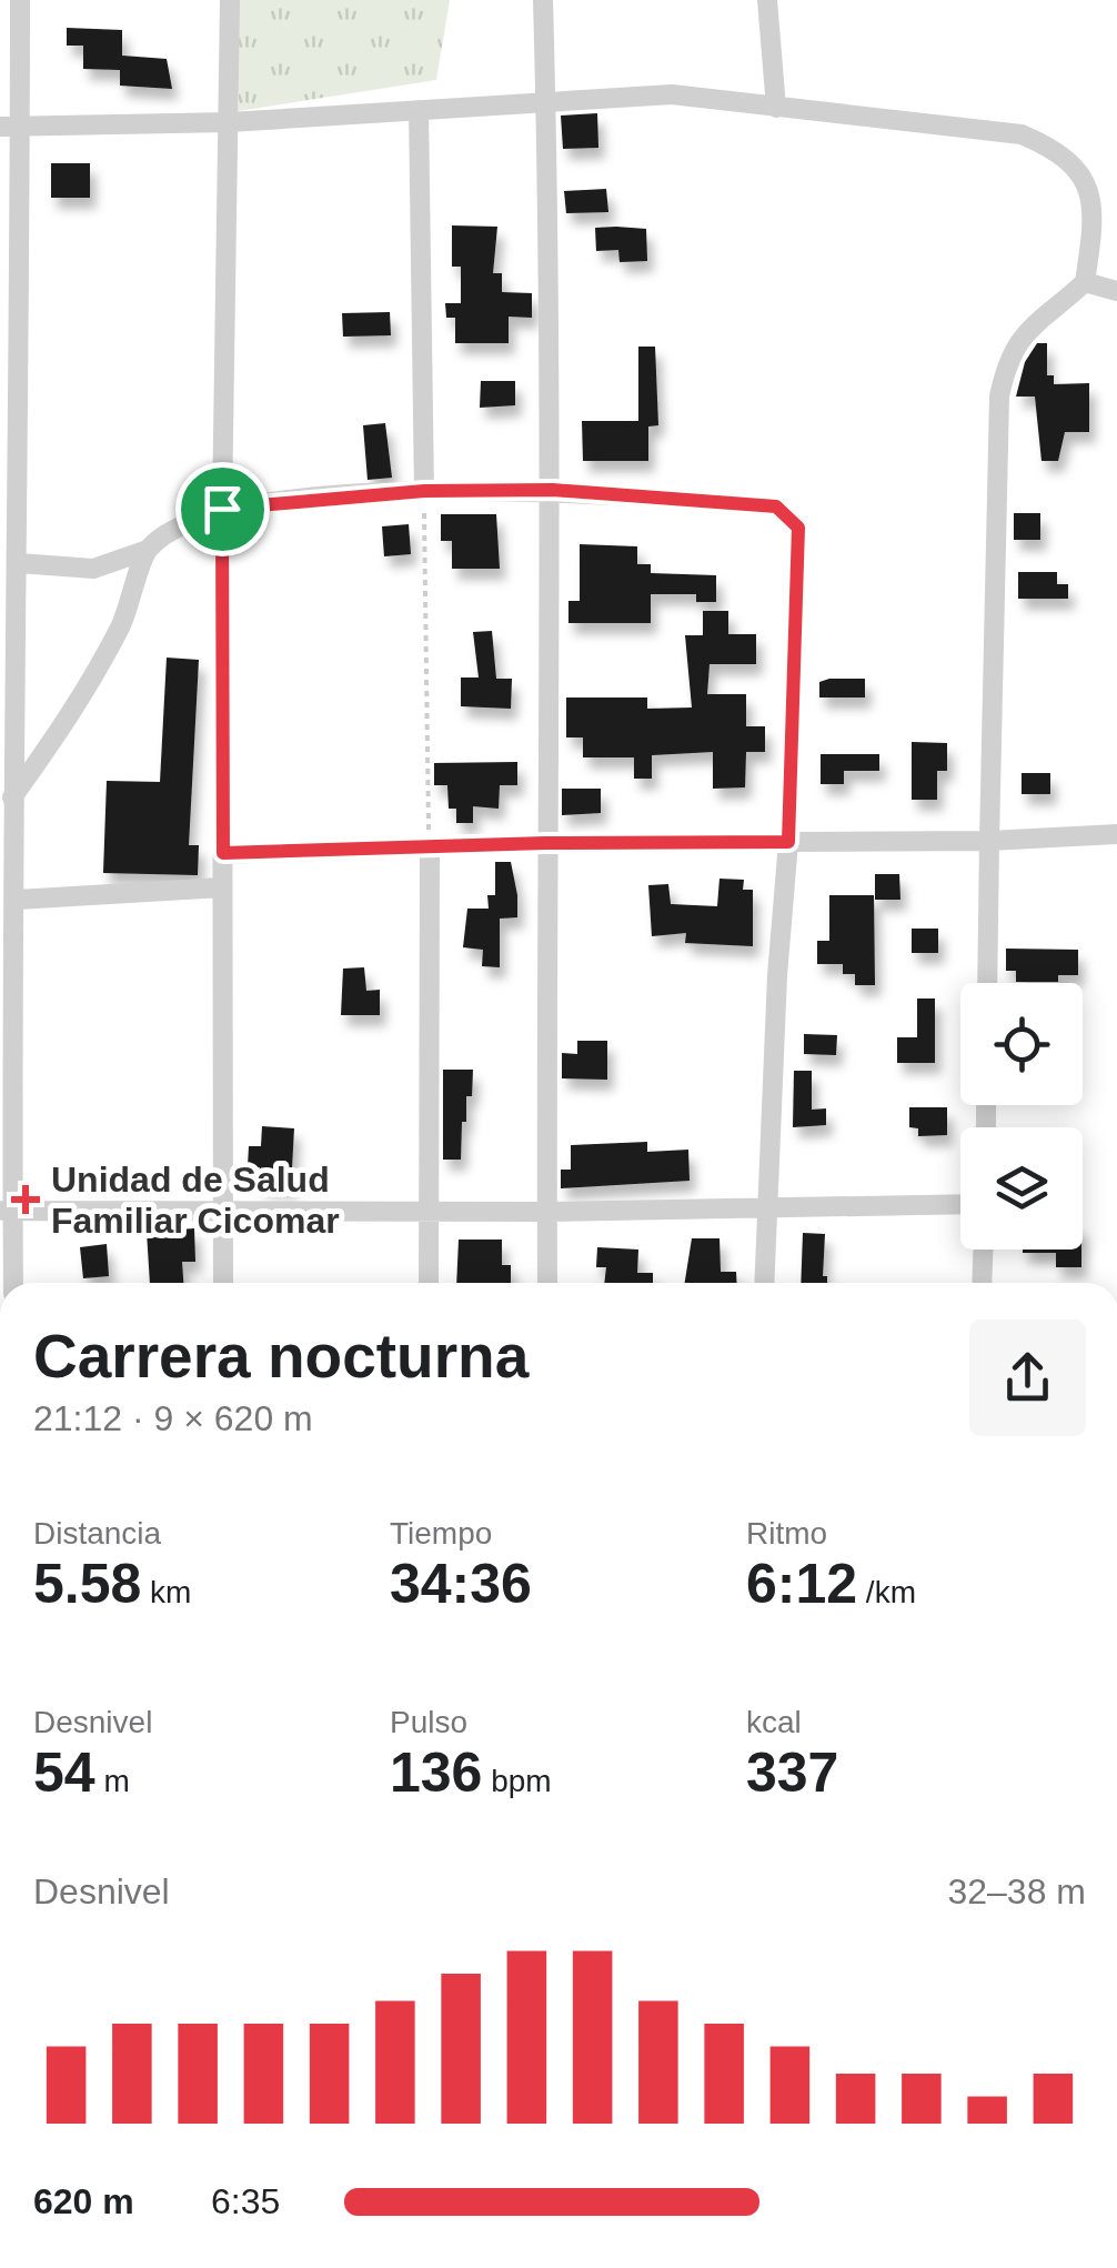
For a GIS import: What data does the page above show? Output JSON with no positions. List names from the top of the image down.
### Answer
{
  "places": {
    "health": ["Unidad de Salud Familiar Cicomar"]
  },
  "page": {
    "heading": ["Carrera nocturna", "21:12 · 9 × 620 m"],
    "stats": [
      ["Distancia", "5.58 km"],
      ["Tiempo", "34:36"],
      ["Ritmo", "6:12 /km"],
      ["Desnivel", "54 m"],
      ["Pulso", "136 bpm"],
      ["kcal", "337"]
    ],
    "chart": ["Desnivel", "32–38 m"],
    "list": [
      {
        "name": "620 m",
        "note": "6:35"
      }
    ]
  }
}
